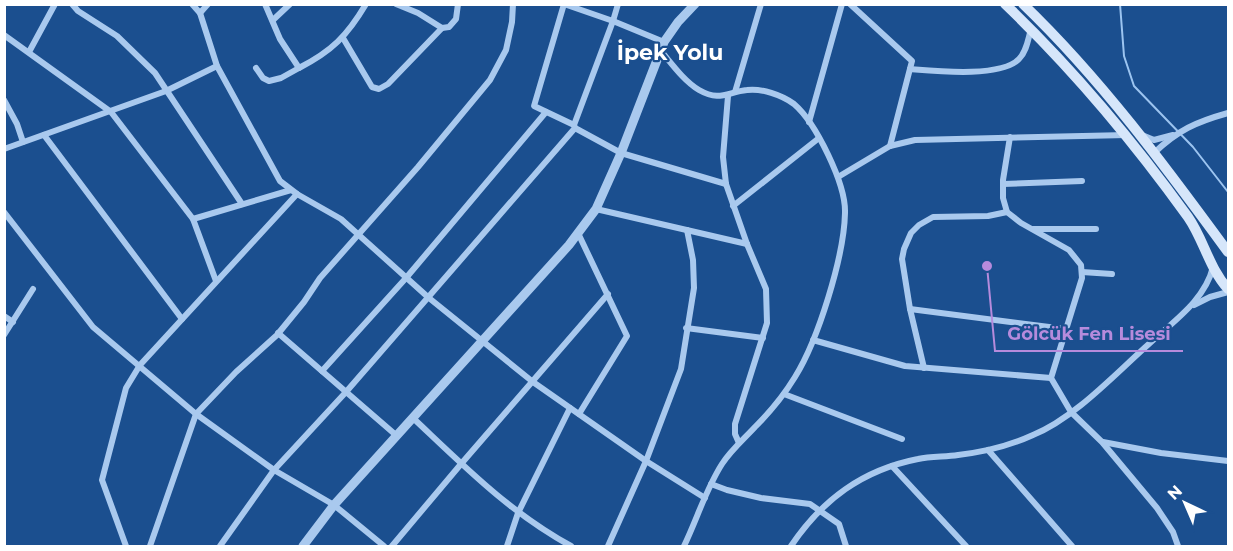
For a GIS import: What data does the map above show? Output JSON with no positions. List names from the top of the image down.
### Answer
{
  "districts": ["İpek Yolu"],
  "places": ["Gölcük Fen Lisesi"],
  "north": "top left"
}
